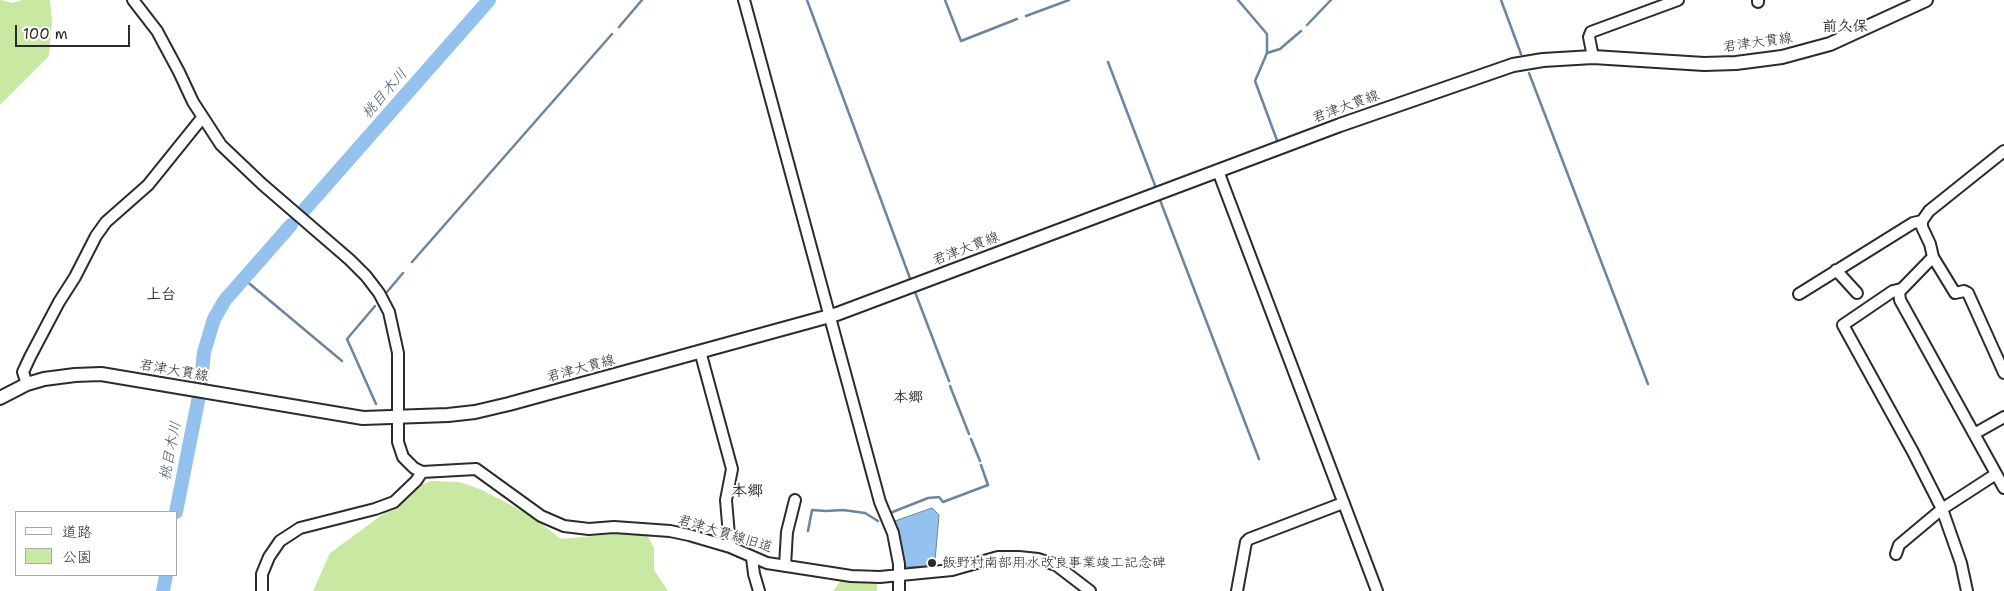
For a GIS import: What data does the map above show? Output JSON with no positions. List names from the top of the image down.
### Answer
{
  "streets": {
    "main road": ["君津大貫線"],
    "street": ["君津大貫線旧道"]
  },
  "districts": [
    "前久保",
    "上台",
    "本郷",
    "本郷"
  ],
  "water": ["桃目木川"],
  "places": ["飯野村南部用水改良事業竣工記念碑"],
  "legend": ["道路", "公園"],
  "scale_bar": "100 m"
}
